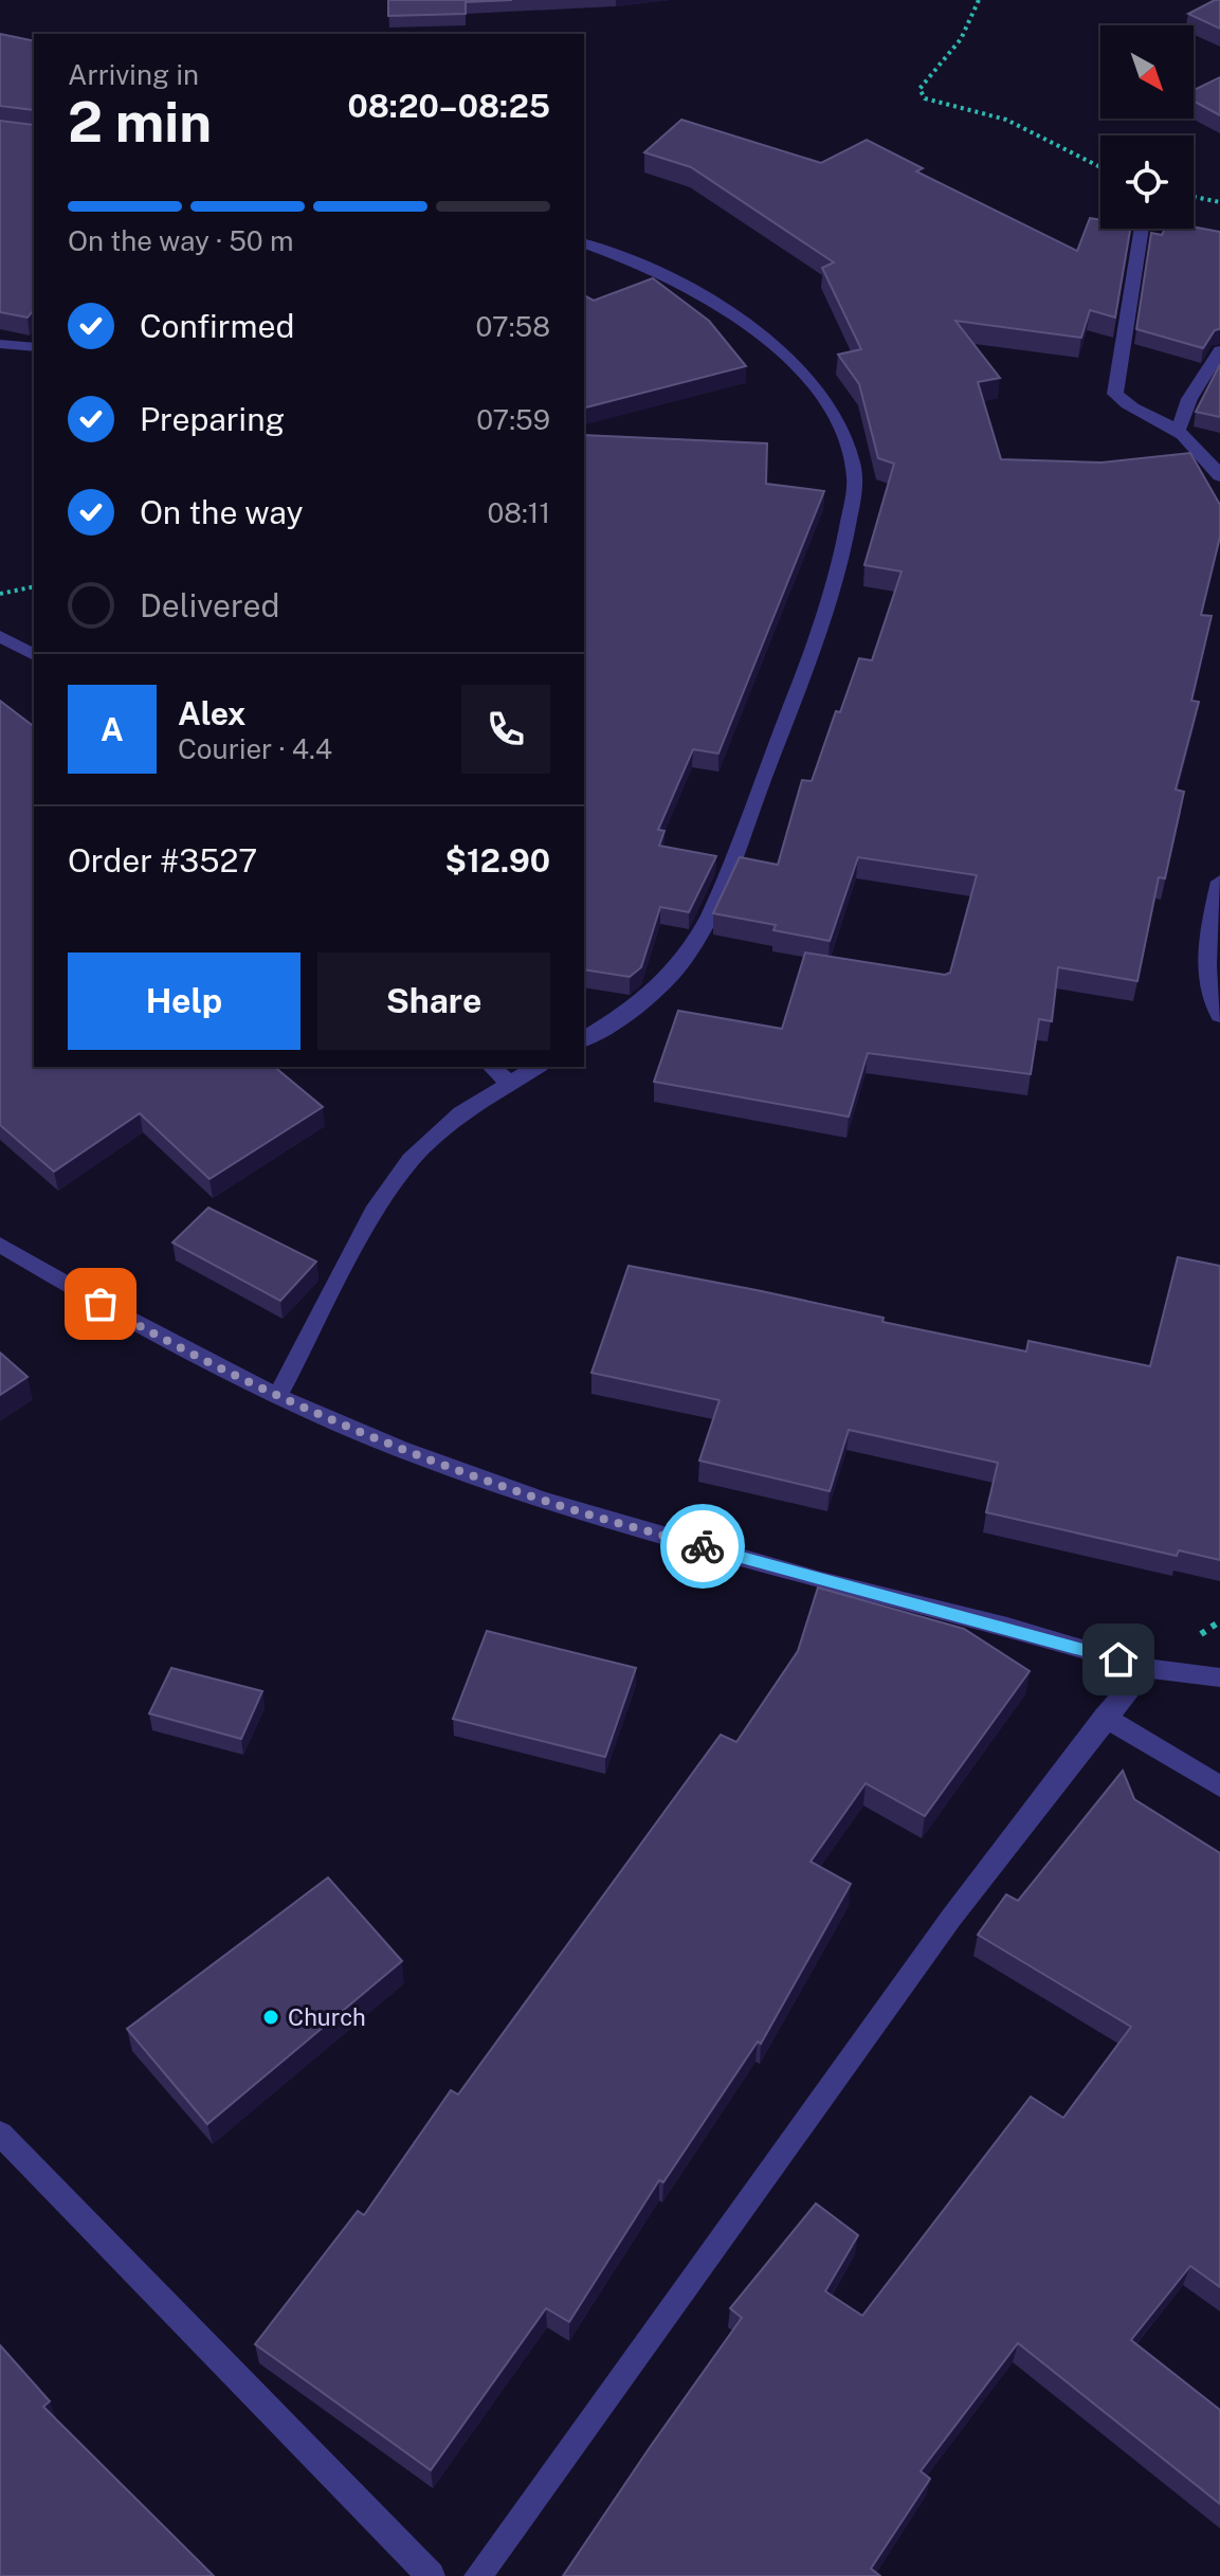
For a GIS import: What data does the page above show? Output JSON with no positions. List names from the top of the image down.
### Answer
{
  "places": ["Church"],
  "north": "bottom right",
  "page": {
    "heading": ["2 min", "Arriving in", "08:20–08:25"],
    "panel": [
      "Alex",
      "Courier · 4.4",
      "Order #3527",
      "$12.90"
    ],
    "bar": "On the way · 50 m",
    "list": [
      ["Confirmed", "07:58"],
      ["Preparing", "07:59"],
      ["On the way", "08:11"],
      "Delivered"
    ],
    "round": "A",
    "buttons": ["Help", "Share"]
  }
}
